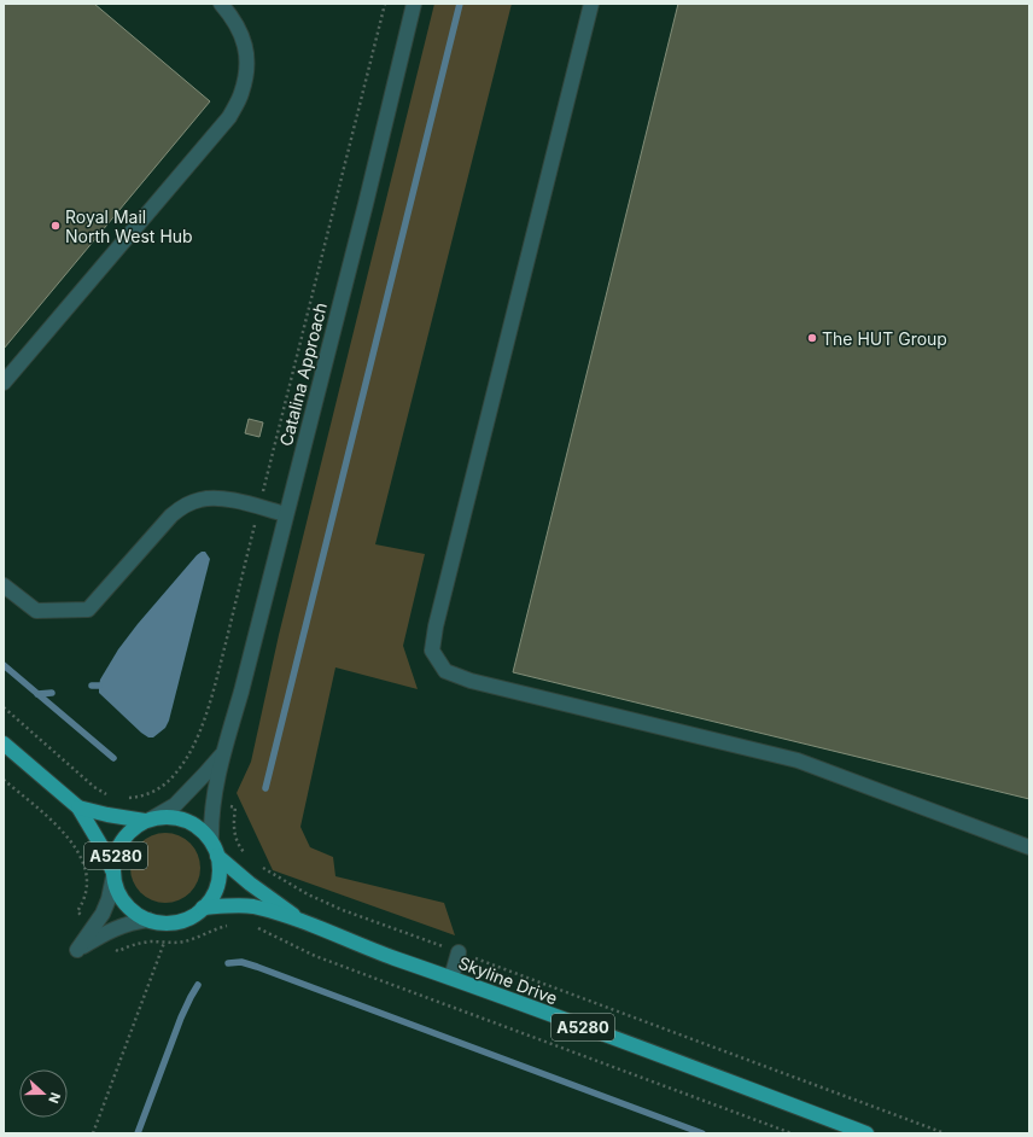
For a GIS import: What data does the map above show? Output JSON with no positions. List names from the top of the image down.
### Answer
{
  "streets": {
    "main road": ["A5280", "Skyline Drive"],
    "street": ["Catalina Approach"]
  },
  "crossings": [
    ["Catalina Approach", "A5280"],
    ["Catalina Approach", "Skyline Drive"],
    ["A5280", "Skyline Drive"]
  ],
  "places": ["Royal Mail North West Hub", "The HUT Group"],
  "north": "right"
}
